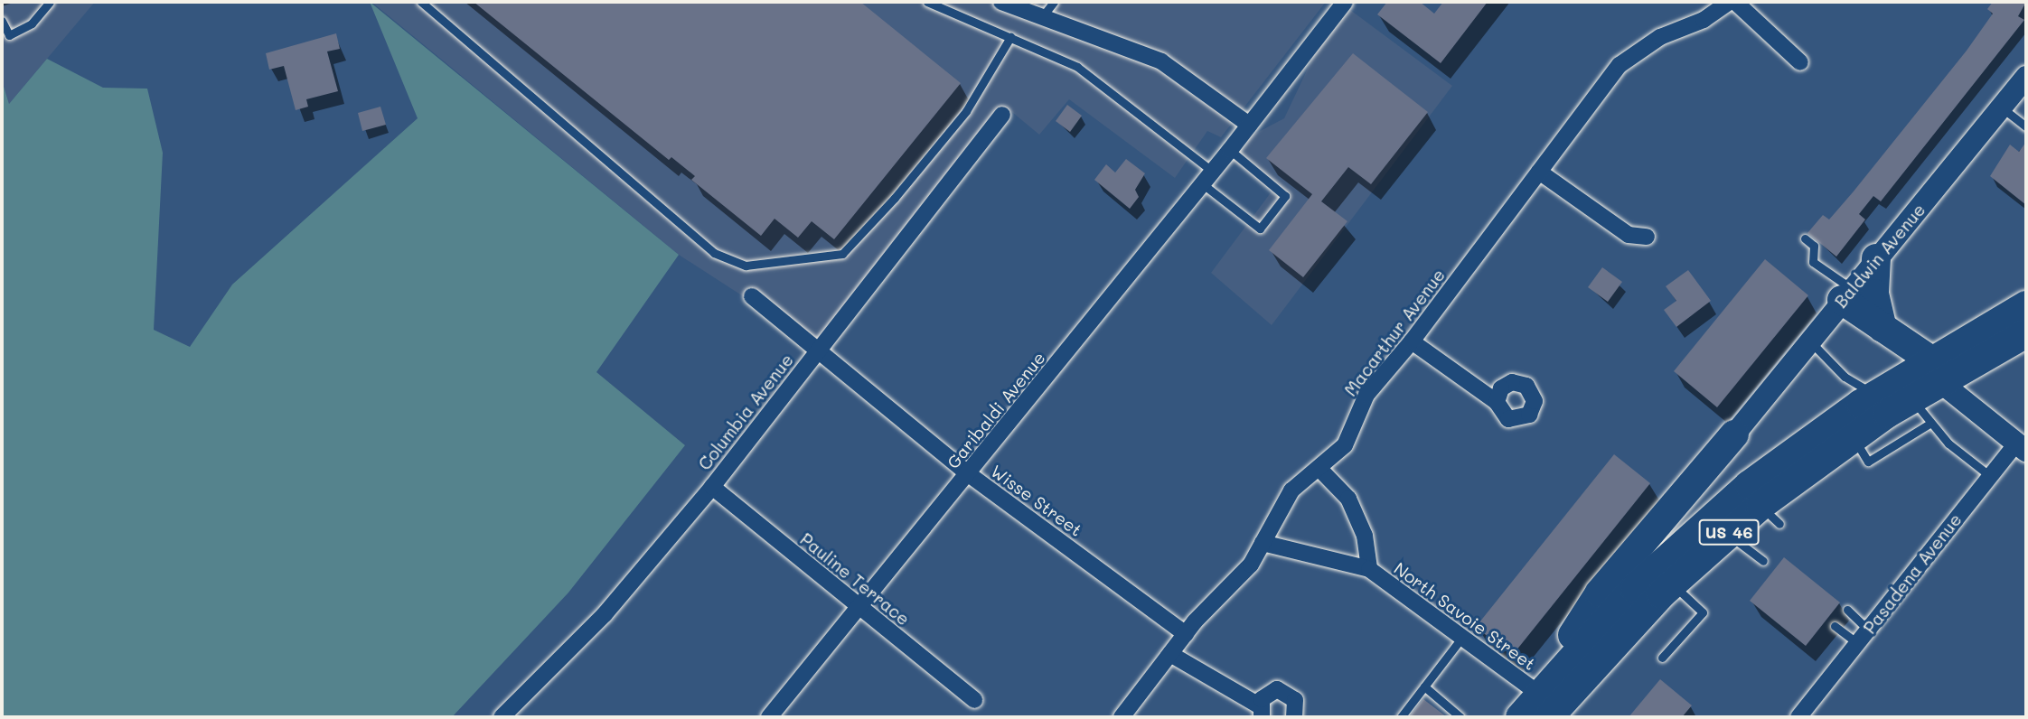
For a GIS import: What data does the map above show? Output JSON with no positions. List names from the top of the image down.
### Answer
{
  "streets": {
    "highway": ["US 46"],
    "street": [
      "Baldwin Avenue",
      "Macarthur Avenue",
      "Garibaldi Avenue",
      "Columbia Avenue",
      "Wisse Street",
      "Pasadena Avenue",
      "Pauline Terrace",
      "North Savoie Street"
    ]
  },
  "crossings": [
    ["Macarthur Avenue", "Wisse Street"],
    ["Macarthur Avenue", "North Savoie Street"],
    ["Garibaldi Avenue", "Wisse Street"],
    ["Garibaldi Avenue", "Pauline Terrace"],
    ["Columbia Avenue", "Wisse Street"],
    ["Columbia Avenue", "Pauline Terrace"],
    ["US 46", "North Savoie Street"]
  ]
}
